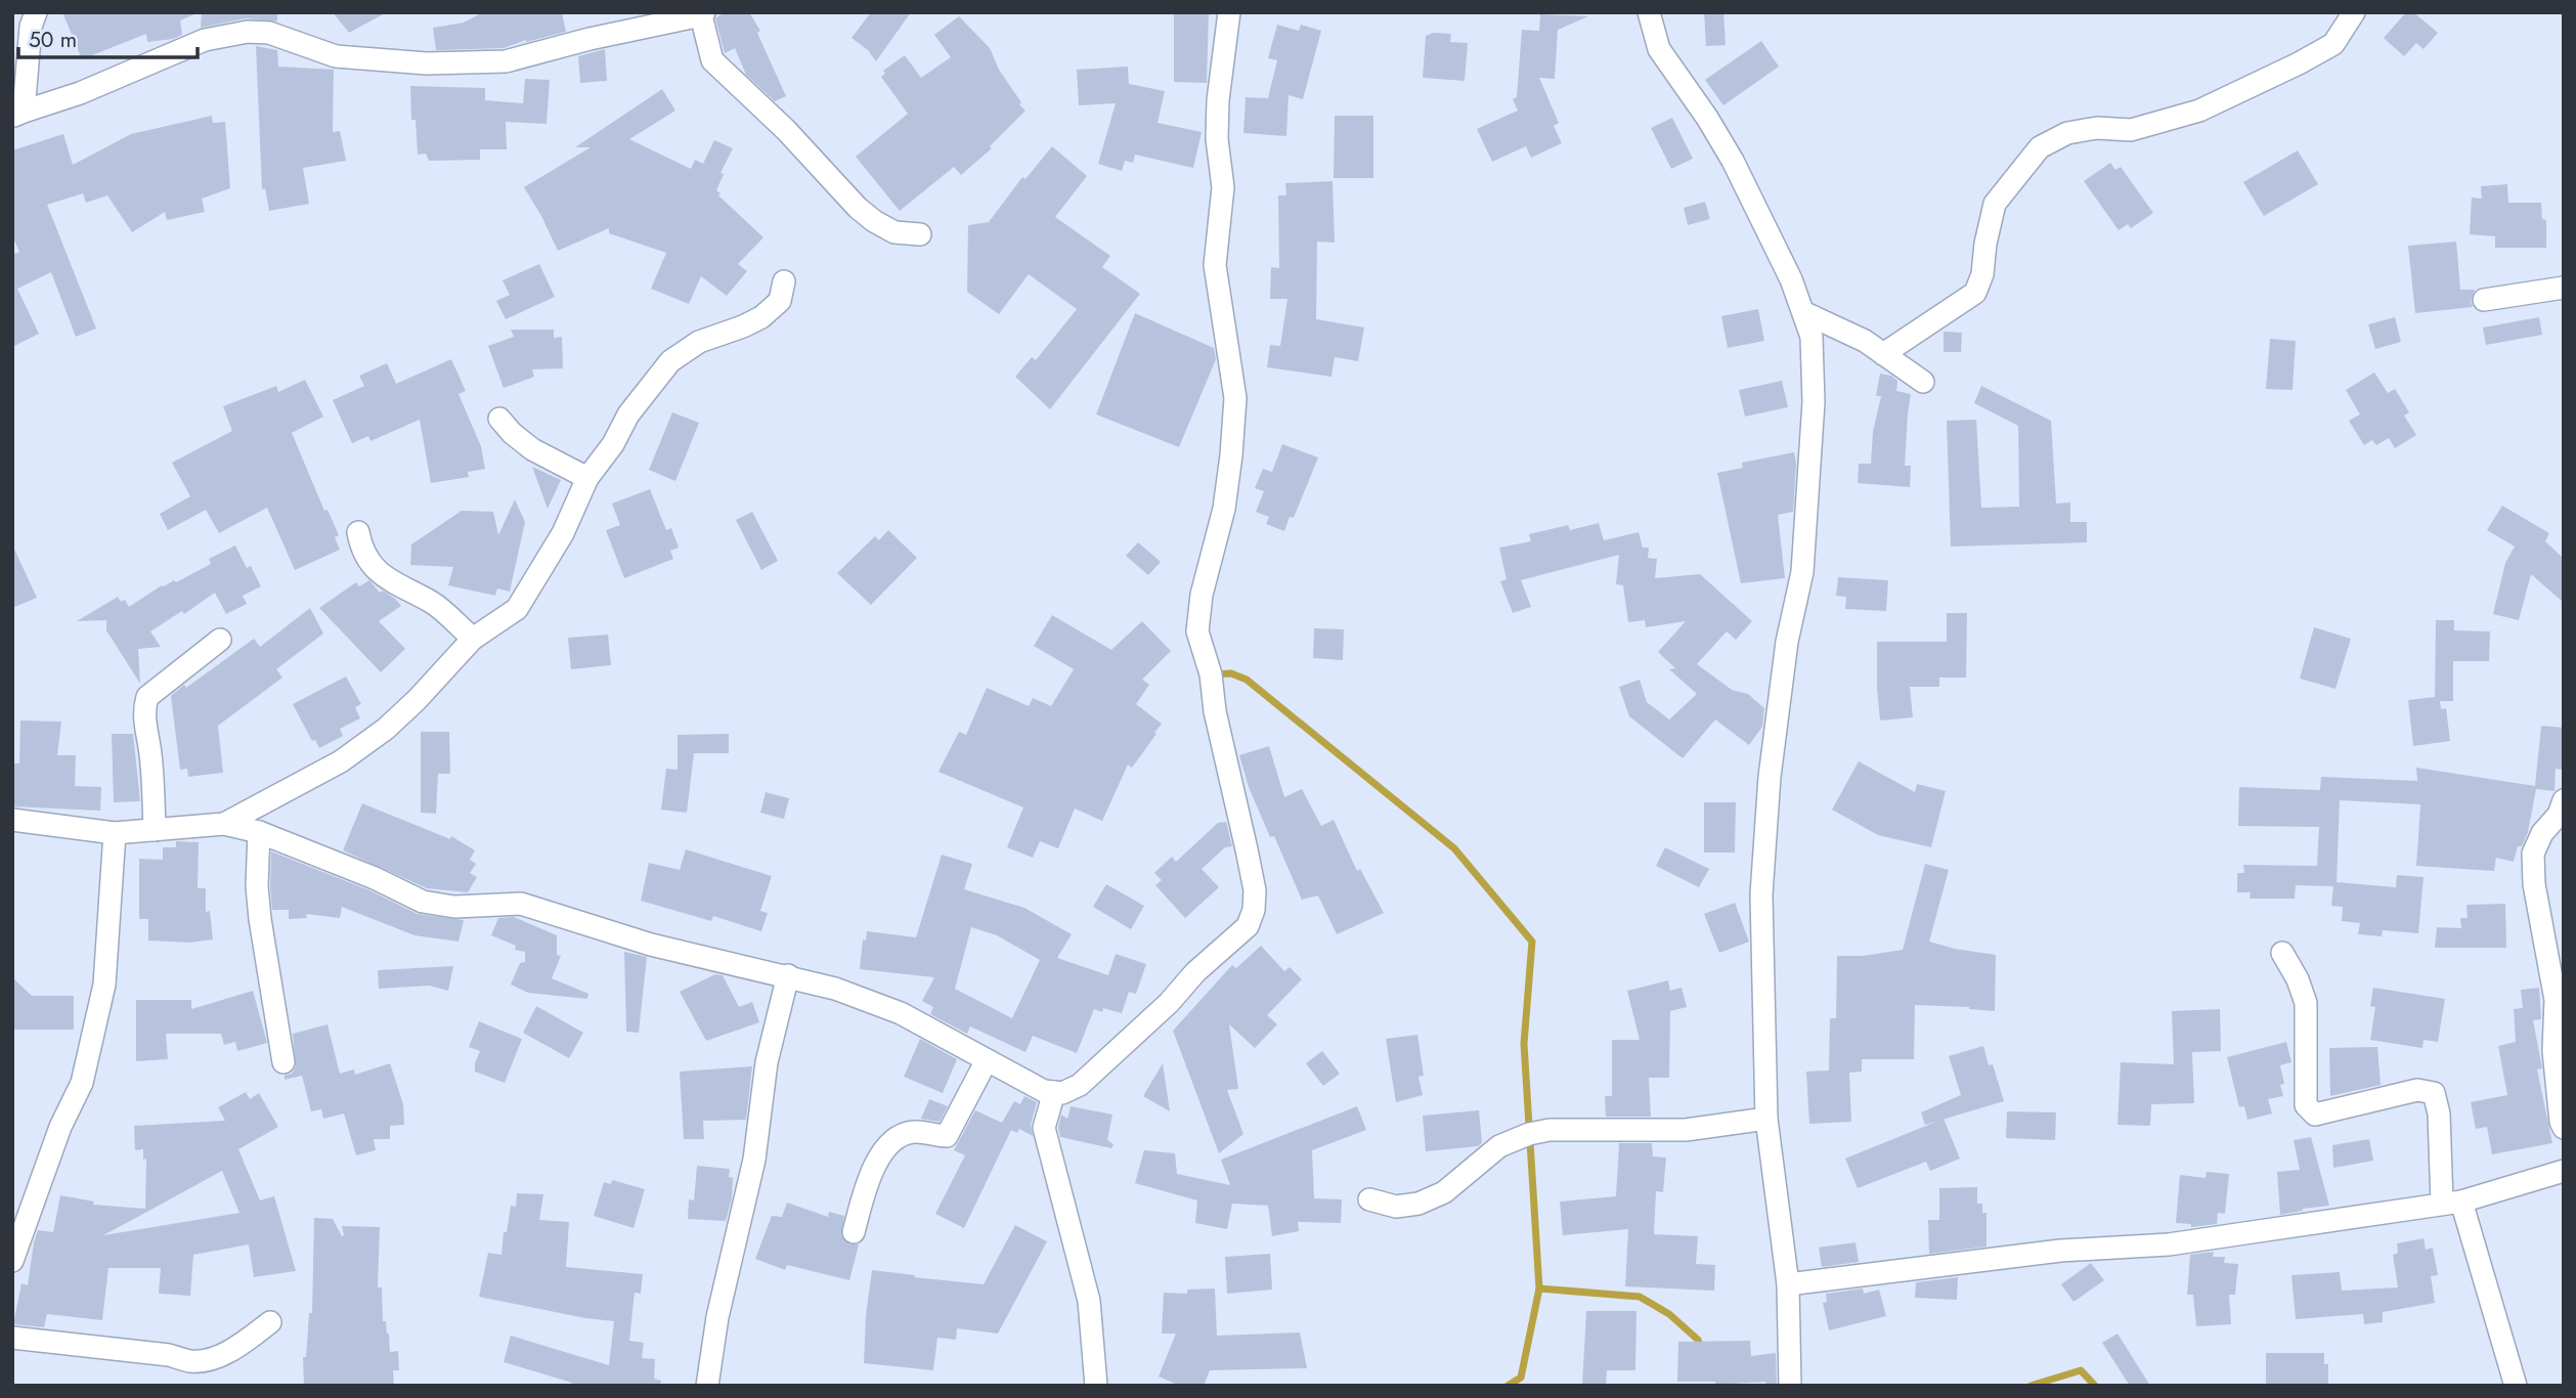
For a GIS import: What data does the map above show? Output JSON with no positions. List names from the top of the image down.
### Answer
{
  "scale_bar": "50 m"
}
